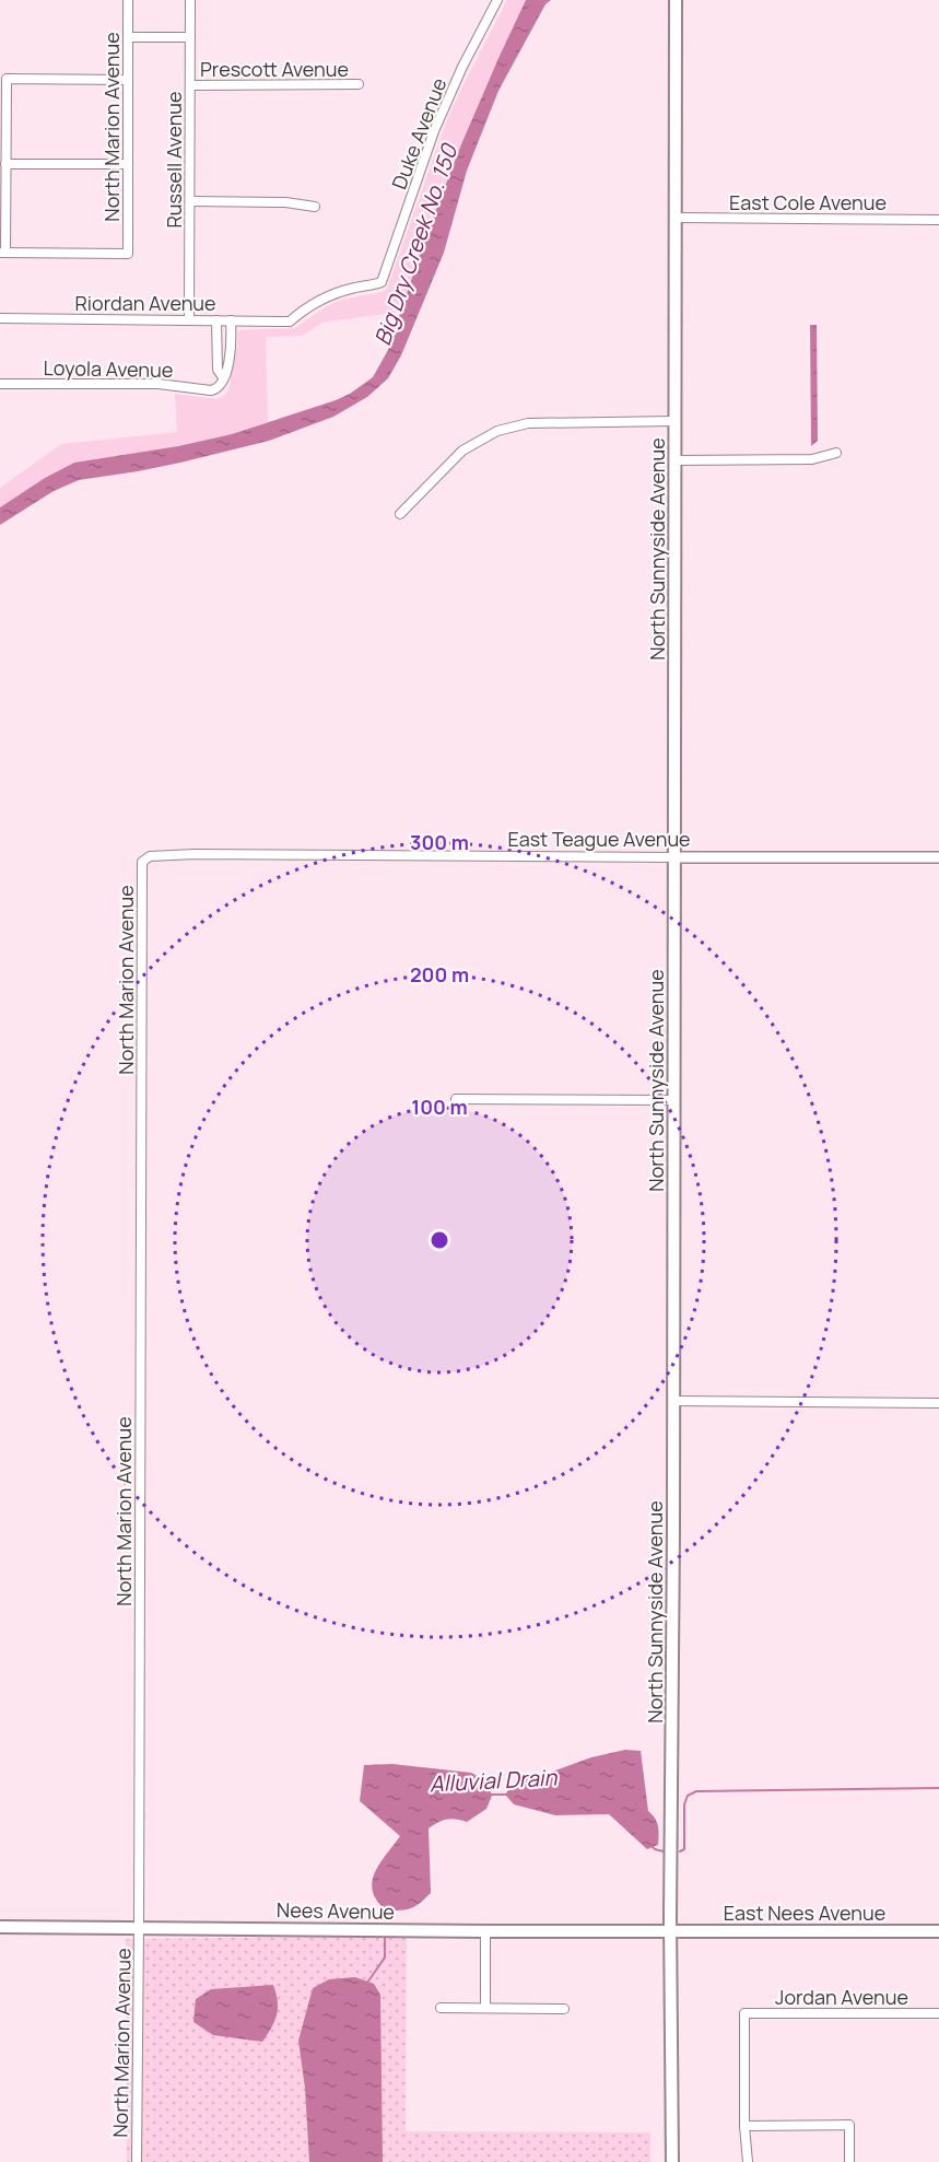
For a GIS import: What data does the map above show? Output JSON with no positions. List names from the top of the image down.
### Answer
{
  "streets": {
    "main road": ["North Sunnyside Avenue", "Nees Avenue", "East Nees Avenue"],
    "street": [
      "Prescott Avenue",
      "North Marion Avenue",
      "Duke Avenue",
      "Russell Avenue",
      "East Cole Avenue",
      "Riordan Avenue",
      "Loyola Avenue",
      "East Teague Avenue",
      "Jordan Avenue"
    ]
  },
  "crossings": [
    ["Prescott Avenue", "Russell Avenue"],
    ["North Marion Avenue", "East Teague Avenue"],
    ["North Marion Avenue", "Nees Avenue"],
    ["Duke Avenue", "Riordan Avenue"],
    ["Russell Avenue", "Riordan Avenue"],
    ["East Cole Avenue", "North Sunnyside Avenue"],
    ["North Sunnyside Avenue", "East Teague Avenue"],
    ["North Sunnyside Avenue", "Nees Avenue"],
    ["North Sunnyside Avenue", "East Nees Avenue"],
    ["Nees Avenue", "East Nees Avenue"]
  ],
  "water": ["Big Dry Creek No. 150", "Alluvial Drain"],
  "rings": ["300 m", "200 m", "100 m"]
}
